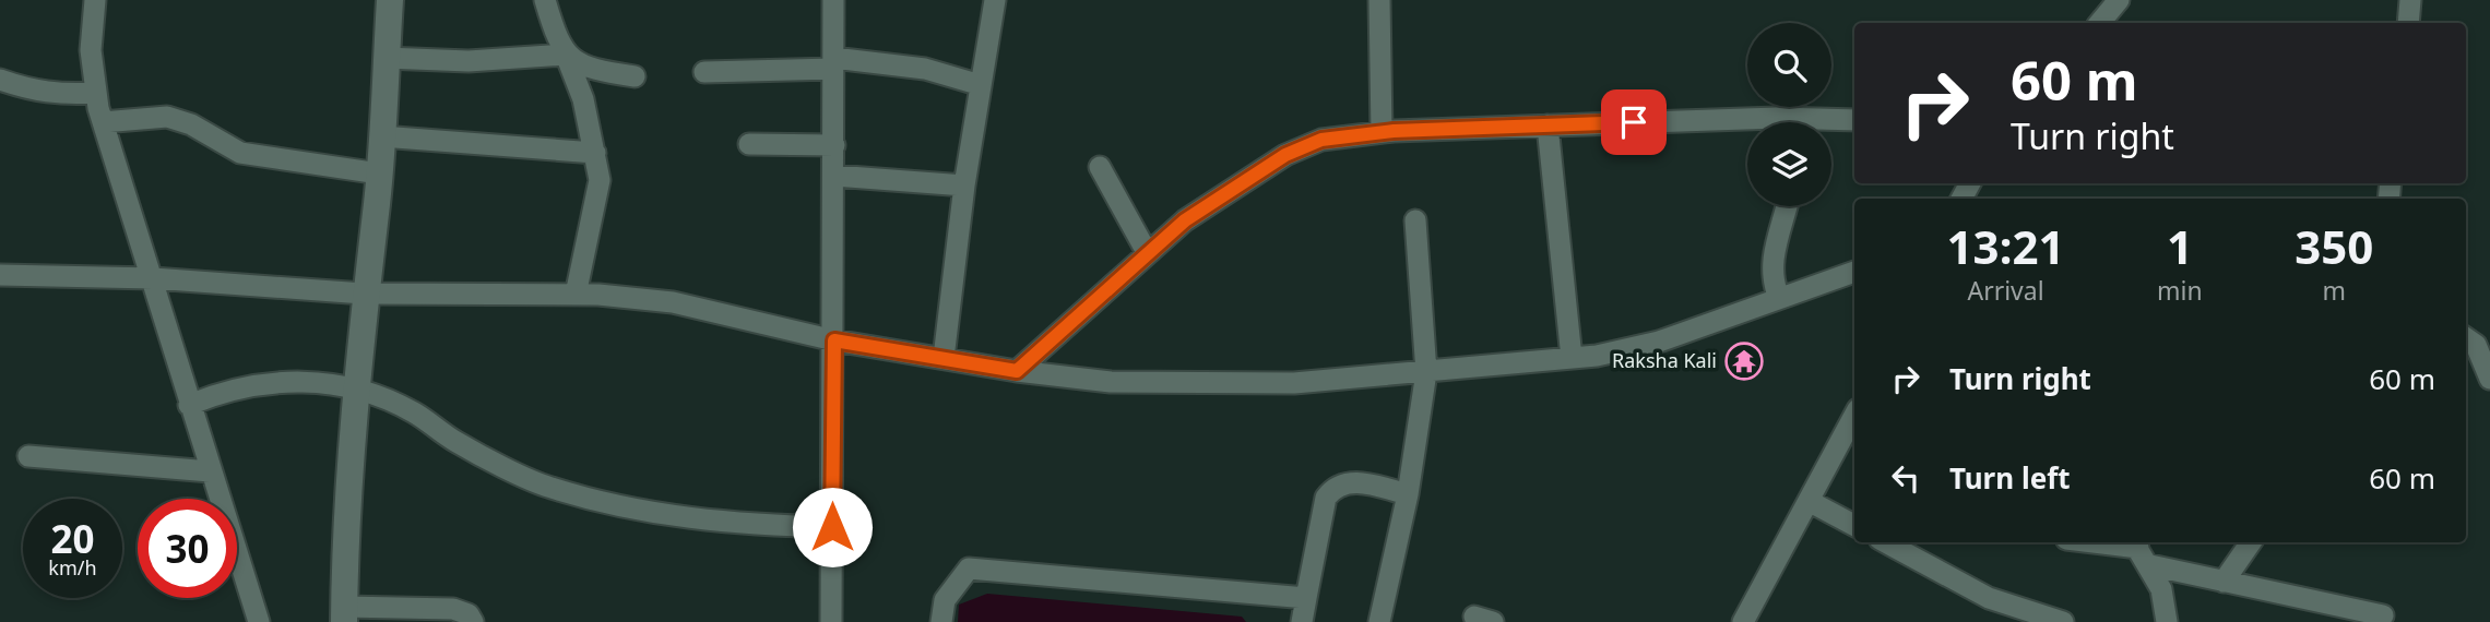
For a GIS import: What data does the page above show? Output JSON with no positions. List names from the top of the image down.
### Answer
{
  "places": {
    "temple": ["Raksha Kali"]
  },
  "page": {
    "turn": ["60 m", "Turn right"],
    "eta": [
      "13:21",
      "Arrival",
      "1",
      "min",
      "350",
      "m"
    ],
    "list": [
      {
        "name": "Turn right",
        "value": "60 m"
      },
      {
        "name": "Turn left",
        "value": "60 m"
      }
    ],
    "speed": "20 km/h",
    "limit": "30"
  }
}
